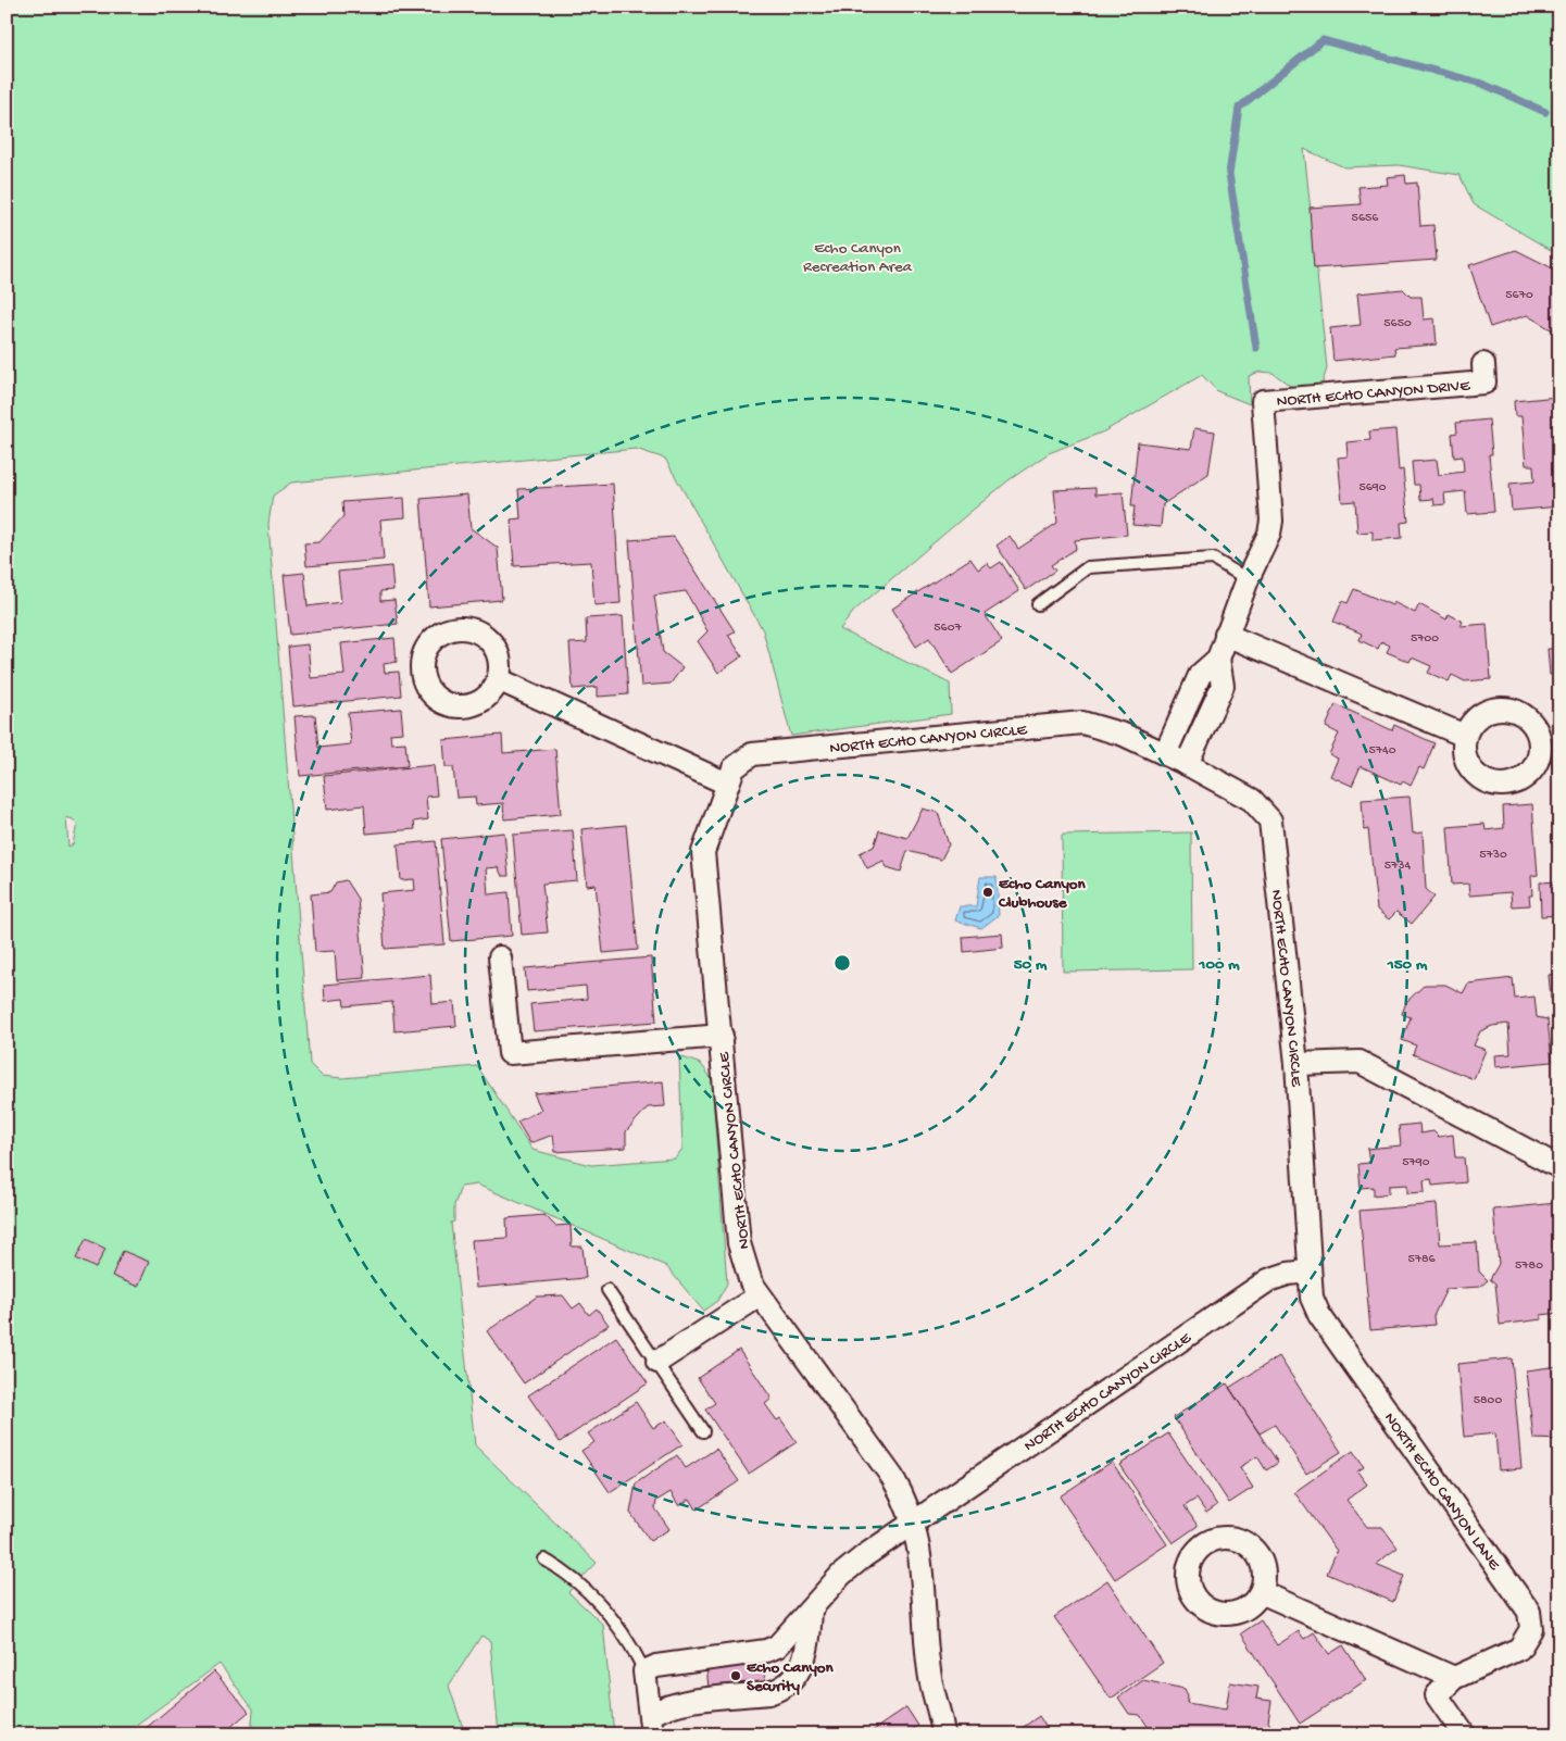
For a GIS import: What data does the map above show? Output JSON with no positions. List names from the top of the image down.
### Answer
{
  "streets": {
    "street": ["NORTH ECHO CANYON DRIVE", "NORTH ECHO CANYON CIRCLE", "NORTH ECHO CANYON LANE"]
  },
  "crossings": [
    ["NORTH ECHO CANYON DRIVE", "NORTH ECHO CANYON CIRCLE"],
    ["NORTH ECHO CANYON CIRCLE", "NORTH ECHO CANYON LANE"]
  ],
  "parks": ["Echo Canyon Recreation Area"],
  "places": ["Echo Canyon Clubhouse", "Echo Canyon Security"],
  "house_numbers": [
    "5656",
    "5670",
    "5650",
    "5690",
    "5607",
    "5700",
    "5740",
    "5730",
    "5734",
    "5790",
    "5786",
    "5780",
    "5800"
  ],
  "rings": ["50 m", "100 m", "150 m"]
}
